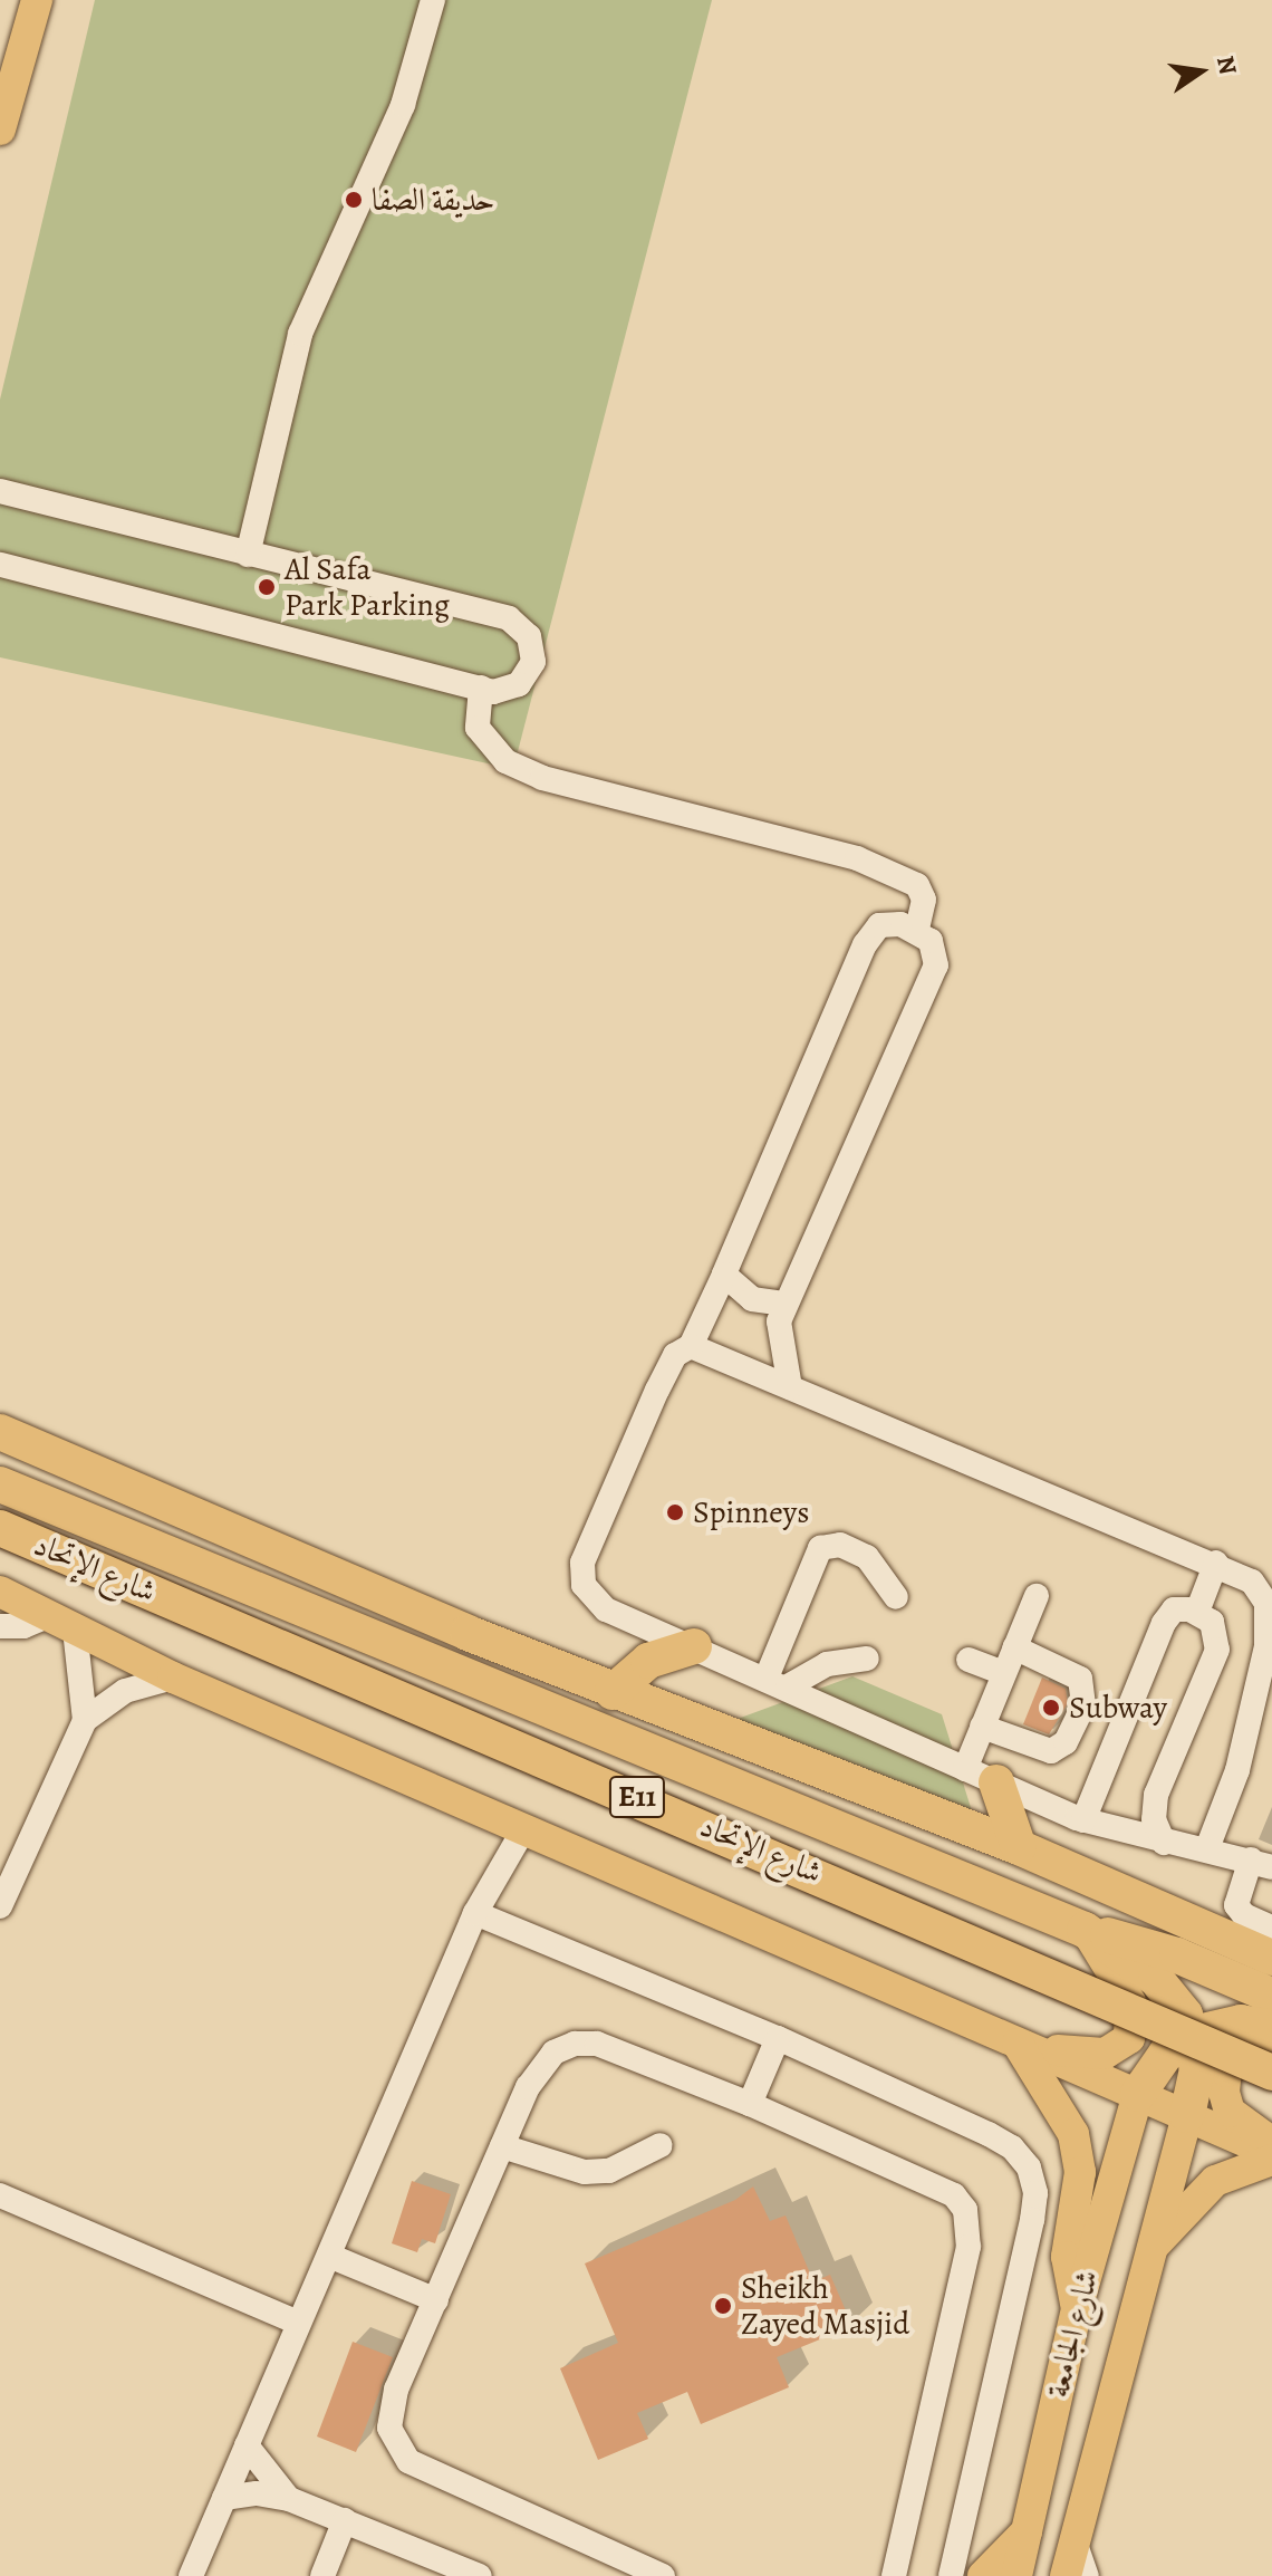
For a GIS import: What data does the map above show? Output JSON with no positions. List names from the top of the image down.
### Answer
{
  "streets": {
    "highway": ["شارع الإتحاد", "E11"],
    "main road": ["شارع الجامعة"]
  },
  "places": [
    "حديقة الصفا",
    "Al Safa Park Parking",
    "Spinneys",
    "Subway",
    "Sheikh Zayed Masjid"
  ],
  "north": "right"
}
